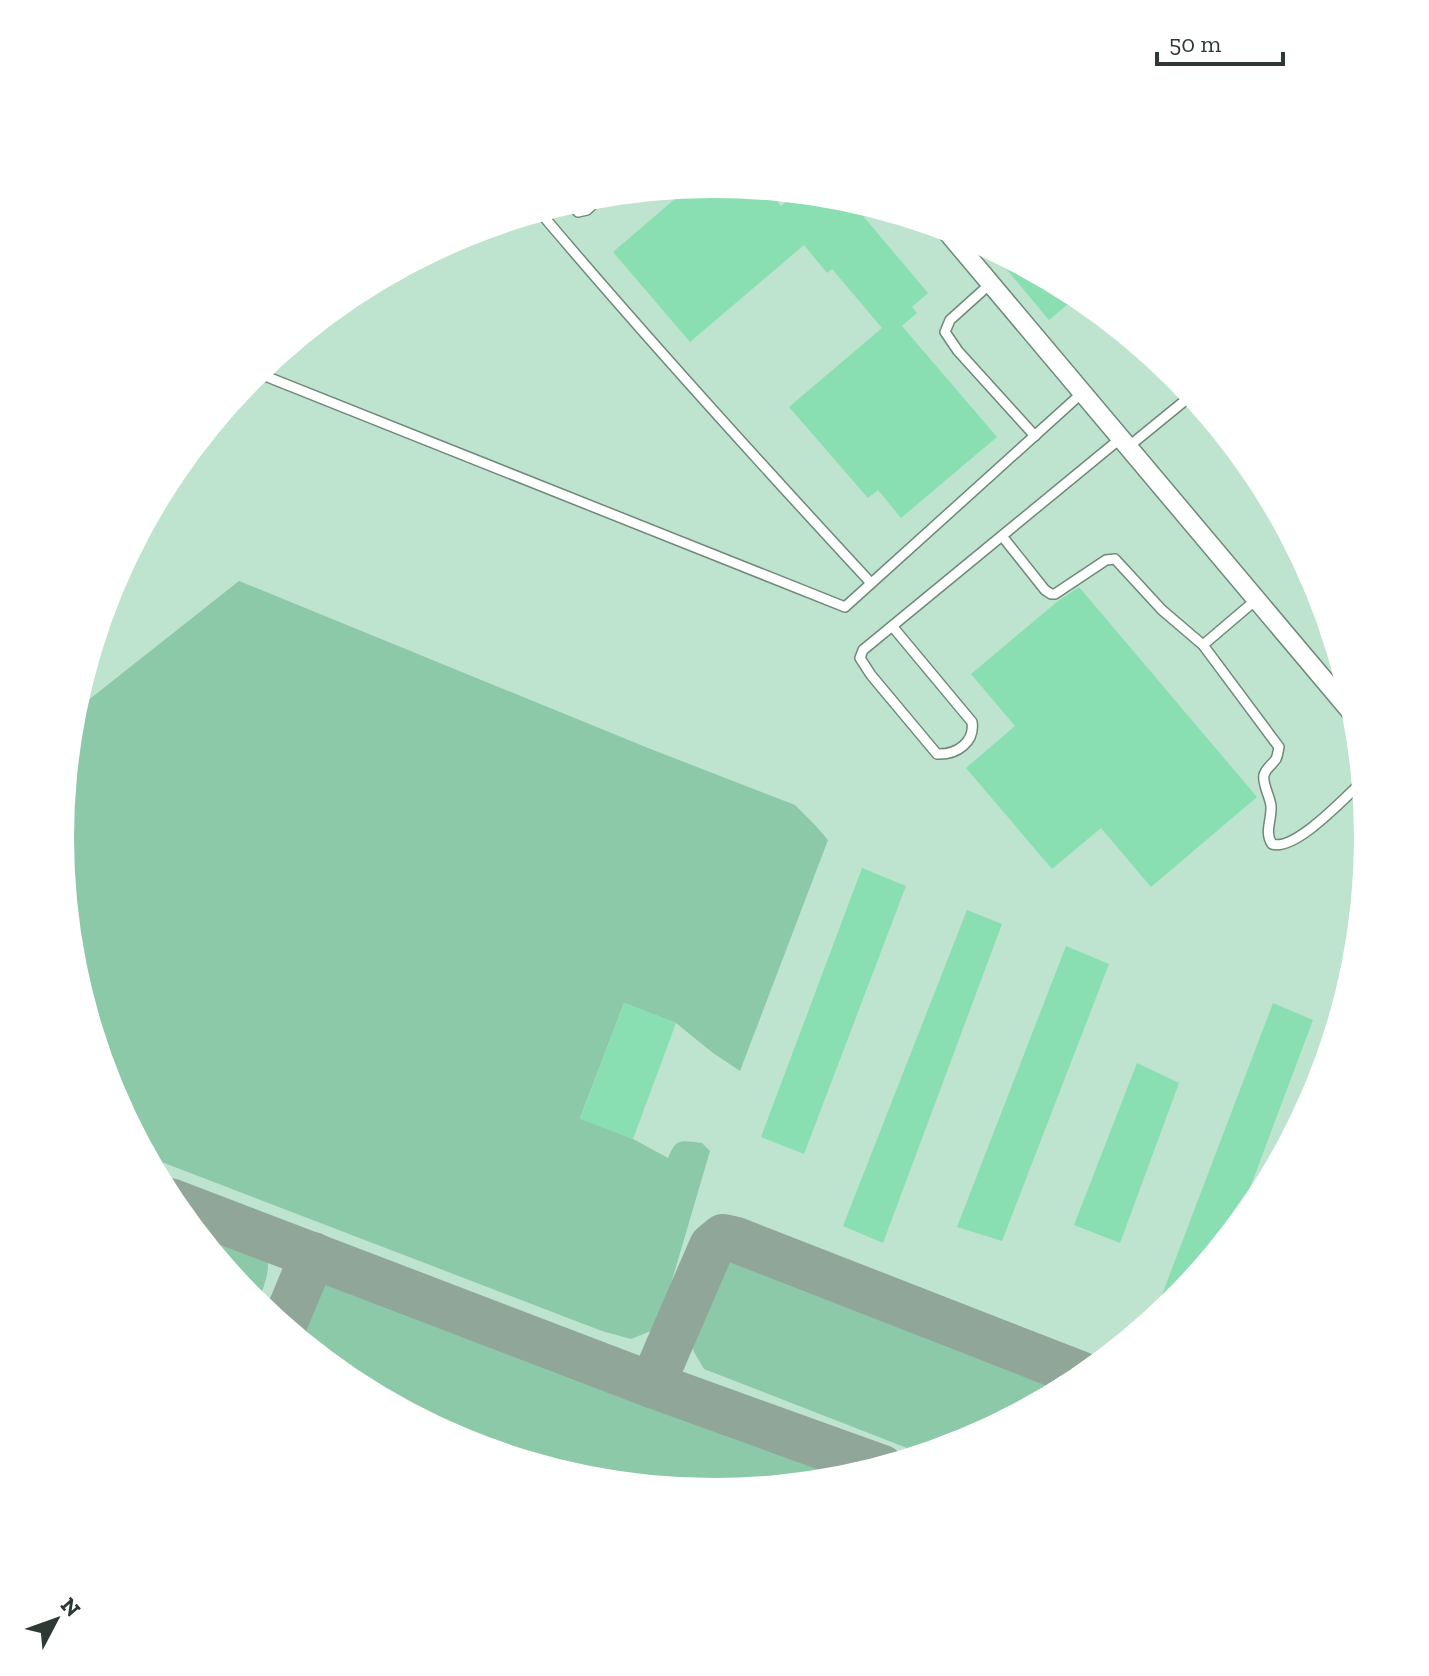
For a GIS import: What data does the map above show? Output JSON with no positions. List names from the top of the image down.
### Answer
{
  "scale_bar": "50 m",
  "north": "top right"
}
